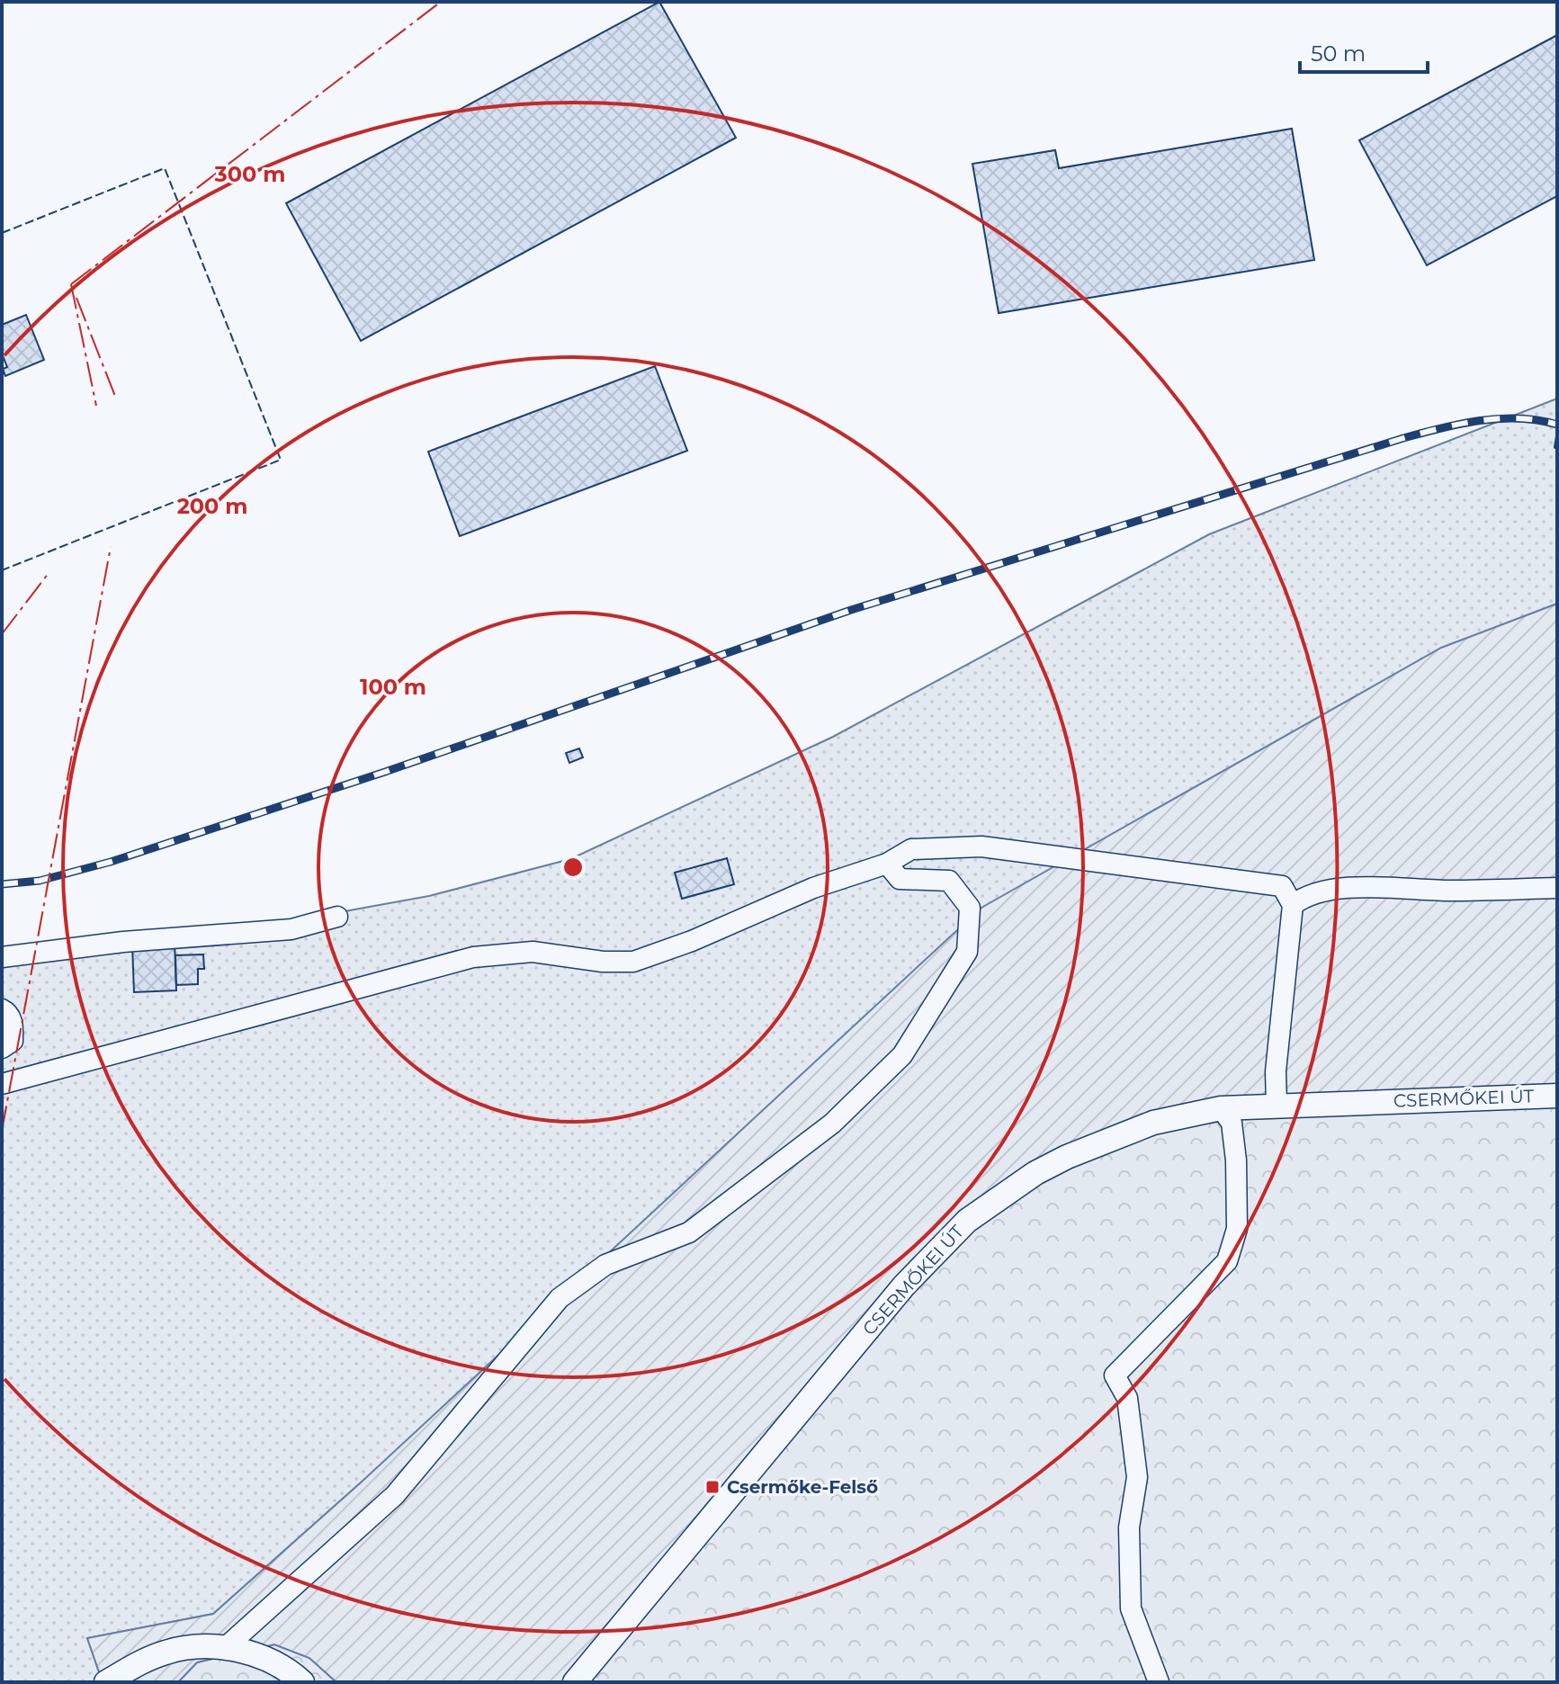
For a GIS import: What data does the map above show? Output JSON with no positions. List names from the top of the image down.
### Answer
{
  "streets": {
    "main road": ["CSERMŐKEI ÚT"]
  },
  "places": {
    "transit": ["Csermőke-Felső"]
  },
  "scale_bar": "50 m",
  "rings": ["300 m", "200 m", "100 m"]
}
